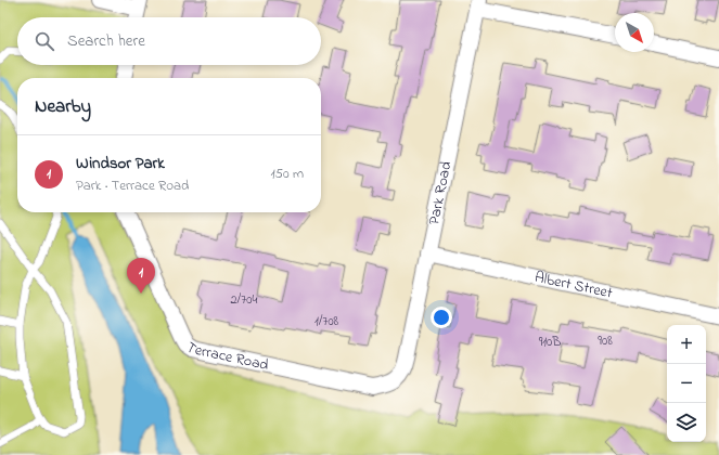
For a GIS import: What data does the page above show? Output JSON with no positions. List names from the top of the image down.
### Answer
{
  "streets": {
    "street": ["Park Road", "Albert Street", "Terrace Road"]
  },
  "crossings": [
    ["Park Road", "Albert Street"],
    ["Park Road", "Terrace Road"]
  ],
  "house_numbers": [
    "2/704",
    "1/708",
    "908",
    "910B"
  ],
  "north": "bottom right",
  "page": {
    "search": "Search here",
    "heading": "Nearby",
    "list": [
      {
        "mark": "1",
        "name": "Windsor Park",
        "note": "Park · Terrace Road",
        "value": "150 m"
      }
    ],
    "pins": "1",
    "map_buttons": ["+", "−"]
  }
}
